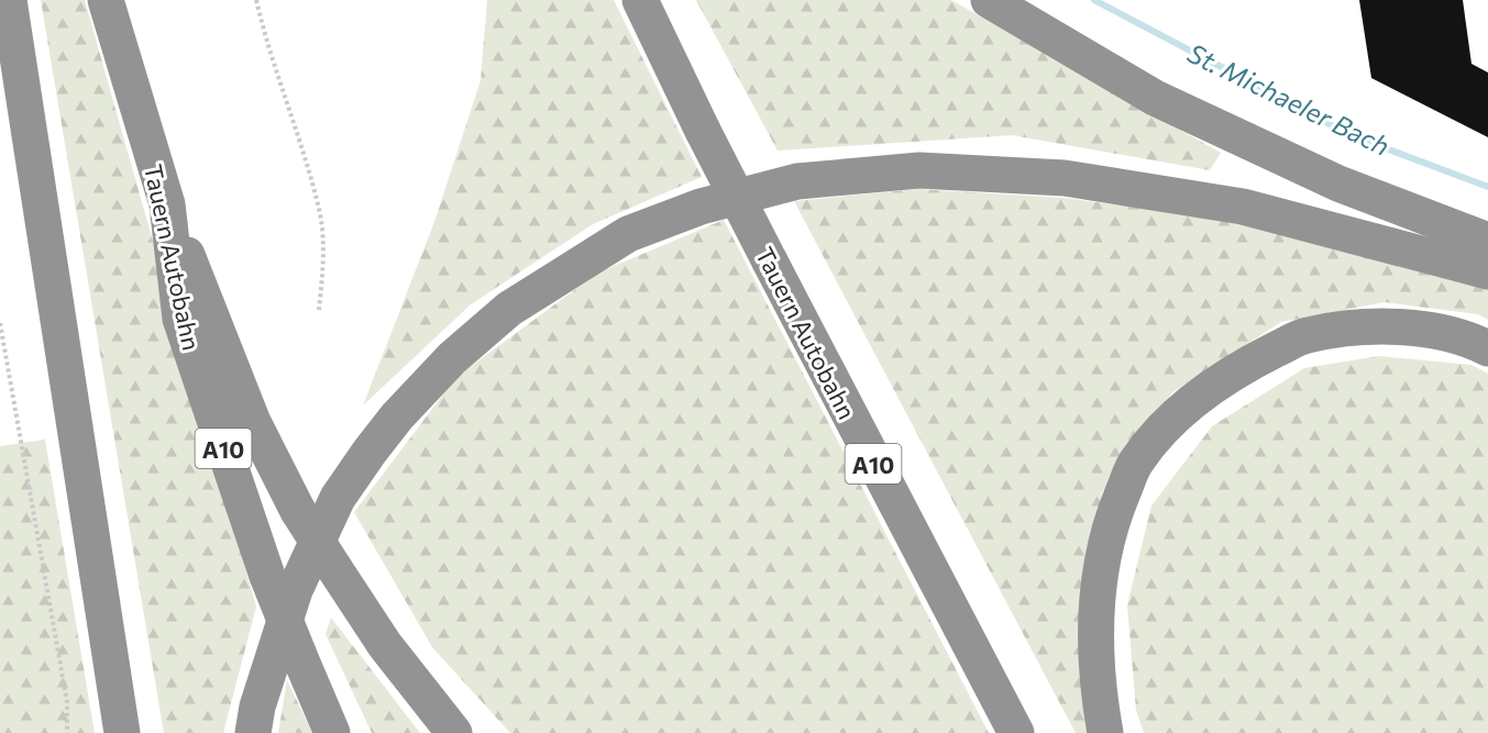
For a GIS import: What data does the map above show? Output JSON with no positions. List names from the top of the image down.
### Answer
{
  "streets": {
    "highway": ["Tauern Autobahn", "A10"]
  },
  "water": ["St. Michaeler Bach"]
}
